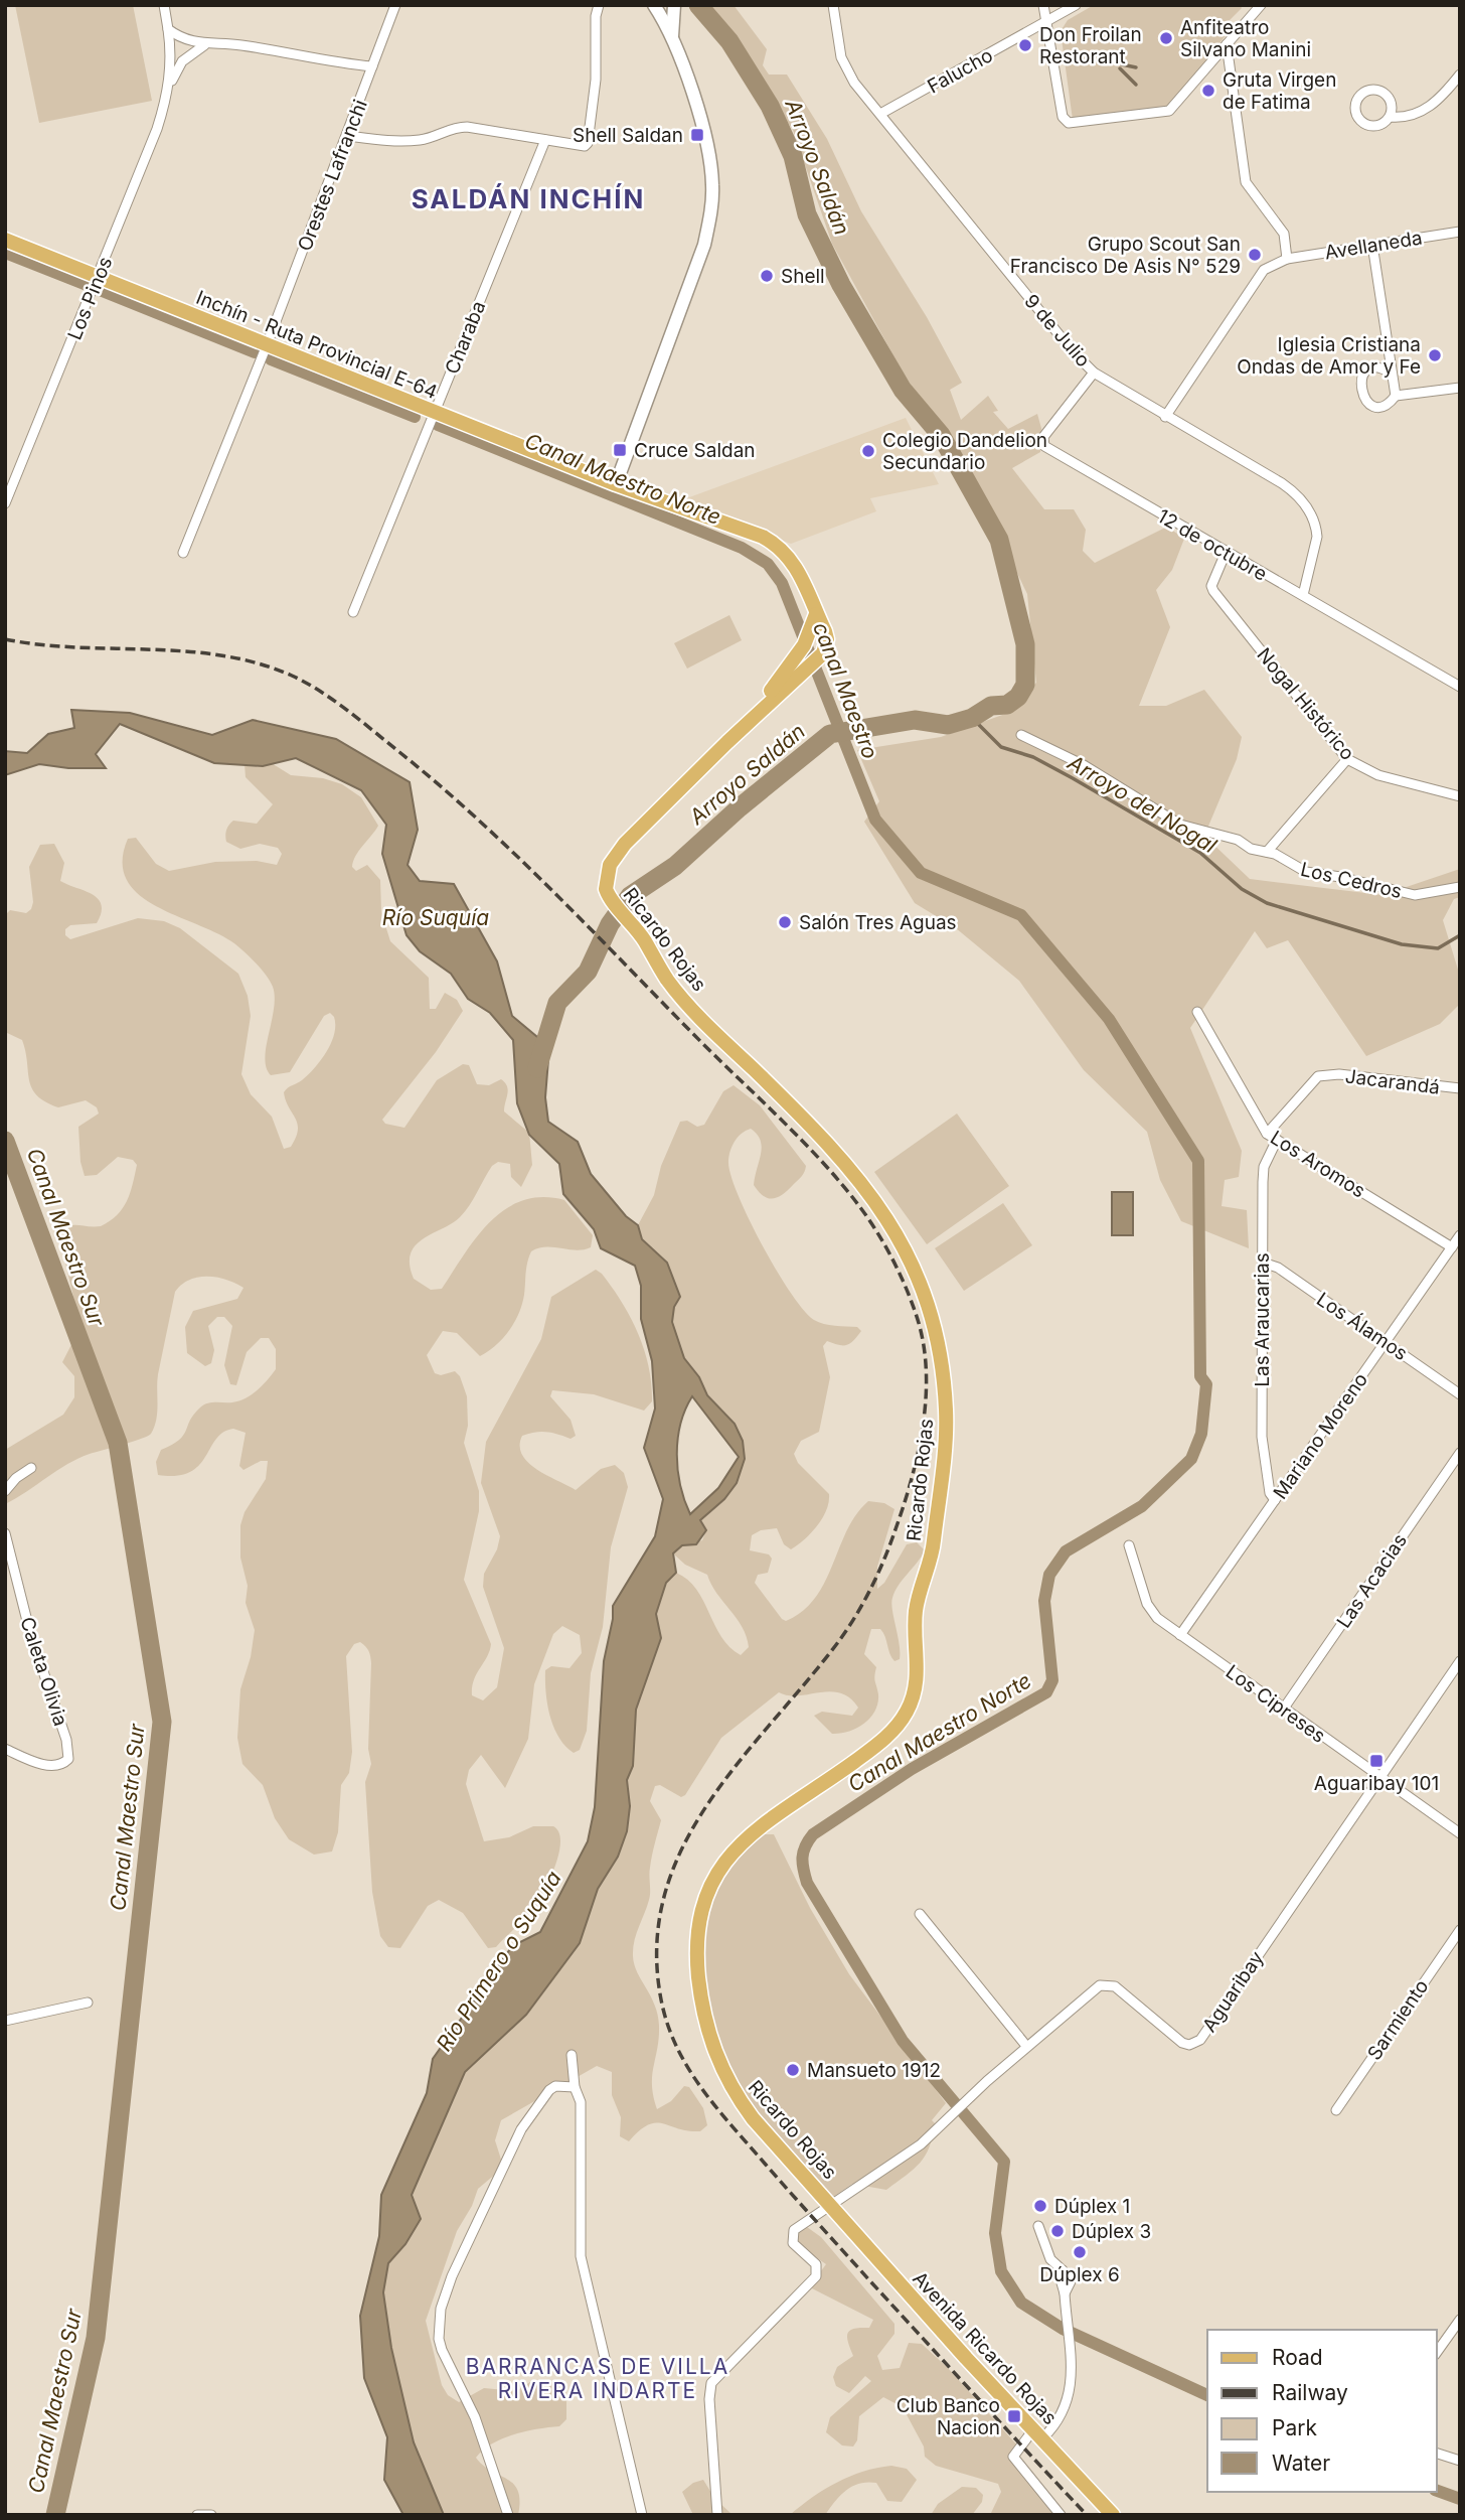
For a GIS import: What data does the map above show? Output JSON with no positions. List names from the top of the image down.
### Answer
{
  "streets": {
    "main road": ["Inchín - Ruta Provincial E-64", "Ricardo Rojas", "Avenida Ricardo Rojas"],
    "street": [
      "Falucho",
      "Orestes Lafranchi",
      "Avellaneda",
      "Los Pinos",
      "9 de Julio",
      "Charaba",
      "12 de octubre",
      "Nogal Histórico",
      "Los Cedros",
      "Jacarandá",
      "Los Aromos",
      "Las Araucarias",
      "Los Álamos",
      "Mariano Moreno",
      "Las Acacias",
      "Caleta Olivia",
      "Los Cipreses",
      "Aguaribay",
      "Sarmiento"
    ]
  },
  "crossings": [
    ["Falucho", "9 de Julio"],
    ["Orestes Lafranchi", "Inchín - Ruta Provincial E-64"],
    ["Los Pinos", "Inchín - Ruta Provincial E-64"],
    ["9 de Julio", "12 de octubre"],
    ["Charaba", "Inchín - Ruta Provincial E-64"],
    ["Inchín - Ruta Provincial E-64", "Ricardo Rojas"],
    ["12 de octubre", "Nogal Histórico"],
    ["Ricardo Rojas", "Aguaribay"],
    ["Ricardo Rojas", "Avenida Ricardo Rojas"],
    ["Jacarandá", "Los Aromos"],
    ["Los Aromos", "Las Araucarias"],
    ["Los Aromos", "Mariano Moreno"],
    ["Las Araucarias", "Los Álamos"],
    ["Las Araucarias", "Mariano Moreno"],
    ["Los Álamos", "Mariano Moreno"],
    ["Mariano Moreno", "Los Cipreses"],
    ["Las Acacias", "Los Cipreses"],
    ["Los Cipreses", "Aguaribay"],
    ["Aguaribay", "Avenida Ricardo Rojas"]
  ],
  "districts": ["SALDÁN INCHÍN", "BARRANCAS DE VILLA RIVERA INDARTE"],
  "water": [
    "Arroyo Saldán",
    "Canal Maestro Norte",
    "canal Maestro",
    "Arroyo del Nogal",
    "Río Suquía",
    "Canal Maestro Sur",
    "Río Primero o Suquía"
  ],
  "places": {
    "other": [
      "Anfiteatro Silvano Manini",
      "Don Froilan Restorant",
      "Gruta Virgen de Fatima",
      "Grupo Scout San Francisco De Asis N° 529",
      "Shell",
      "Iglesia Cristiana Ondas de Amor y Fe",
      "Colegio Dandelion Secundario",
      "Salón Tres Aguas",
      "Mansueto 1912",
      "Dúplex 1",
      "Dúplex 3",
      "Dúplex 6"
    ],
    "transit": [
      "Shell Saldan",
      "Cruce Saldan",
      "Aguaribay 101",
      "Club Banco Nacion"
    ]
  },
  "legend": [
    "Road",
    "Railway",
    "Park",
    "Water"
  ]
}
